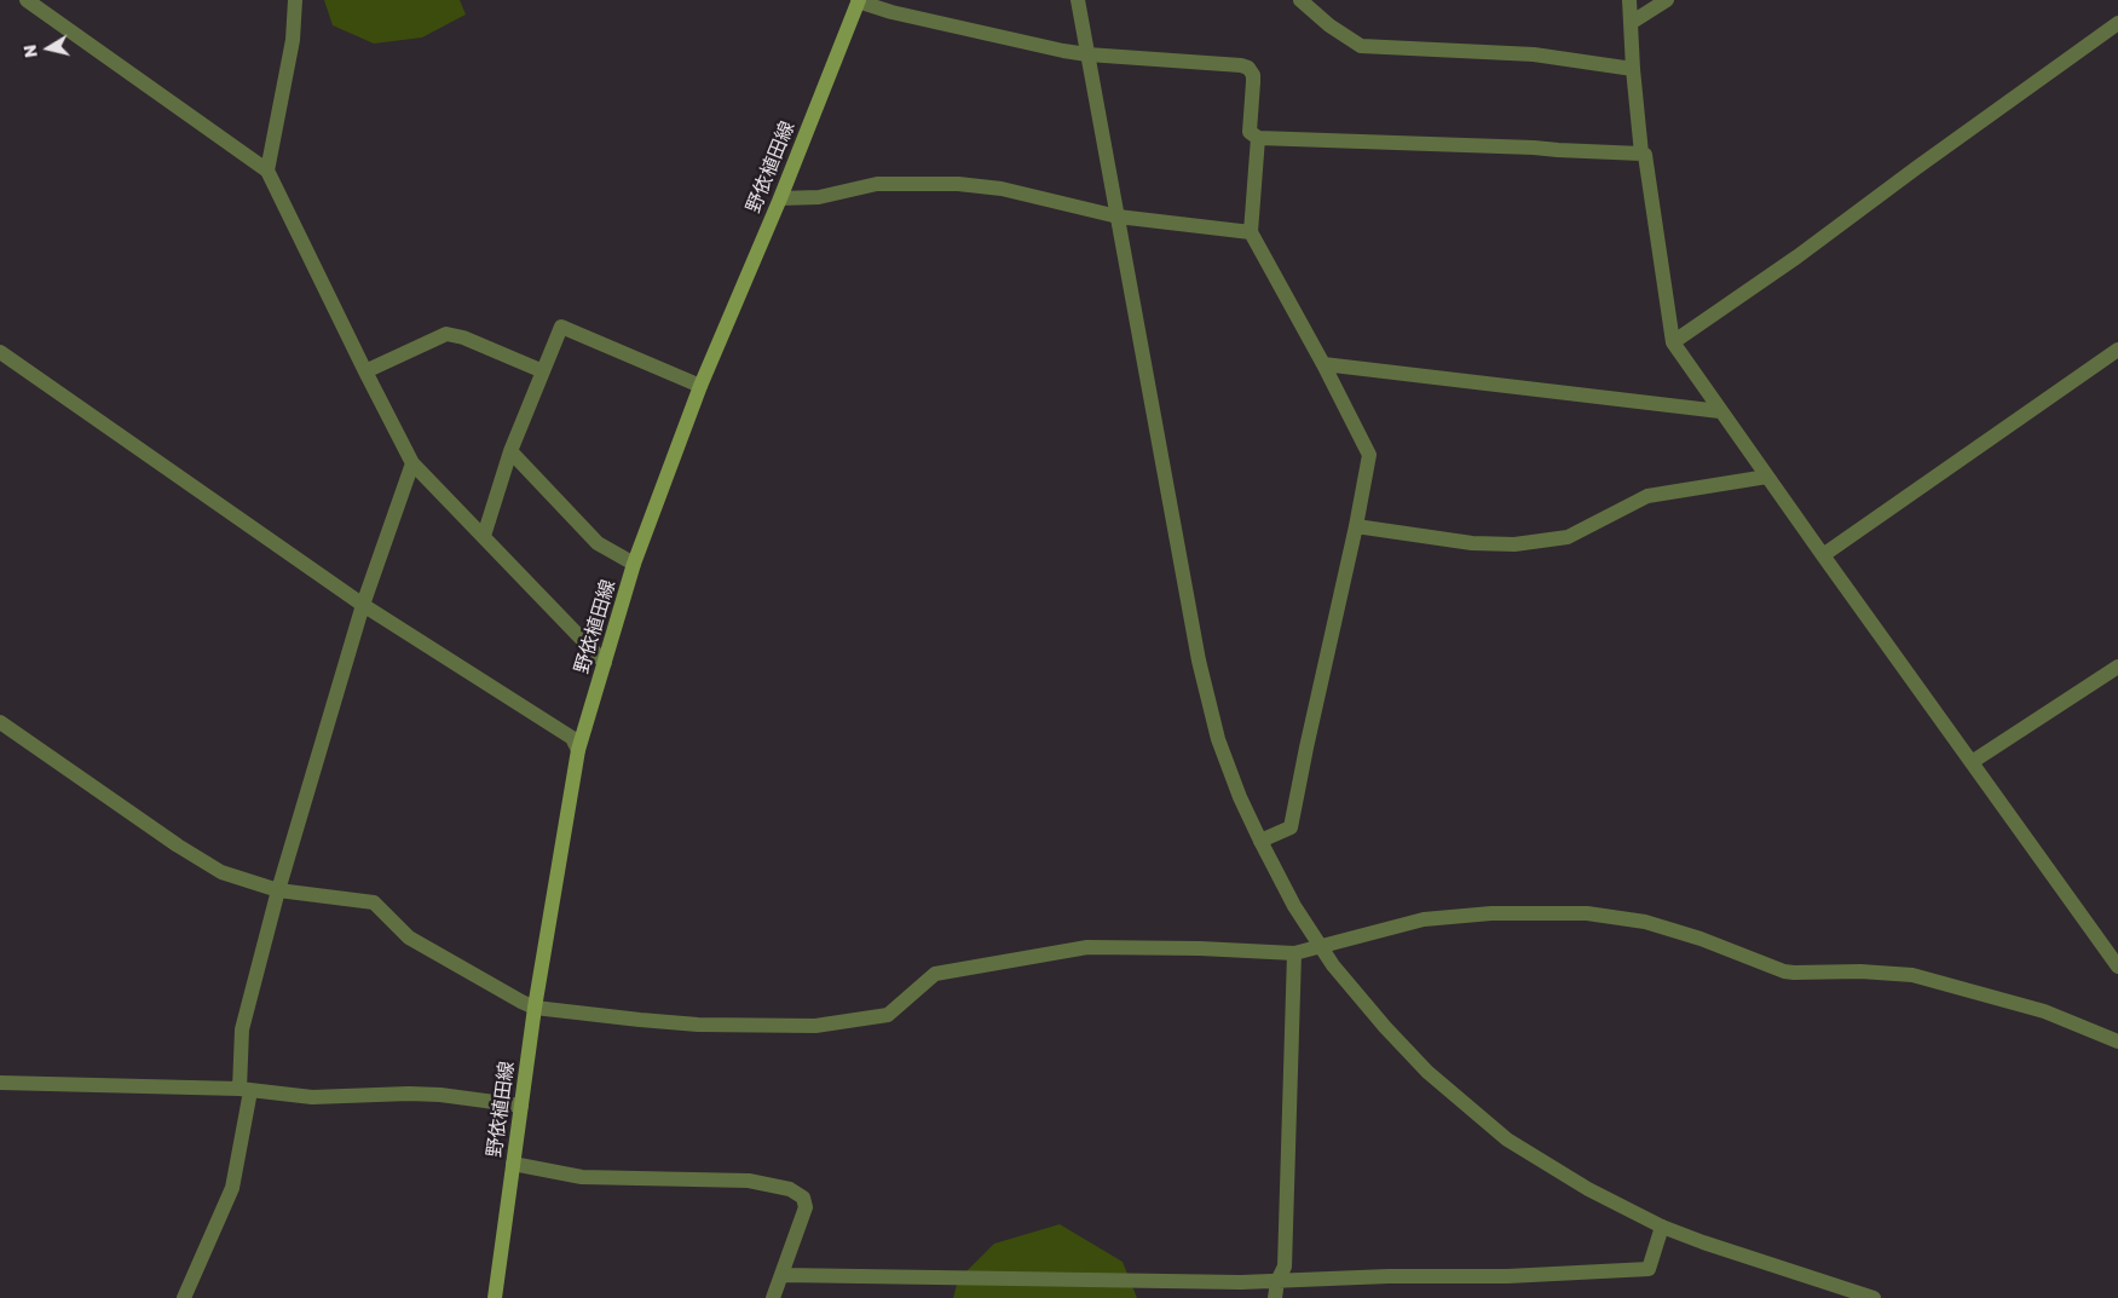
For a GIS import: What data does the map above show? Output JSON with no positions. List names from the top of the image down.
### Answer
{
  "streets": {
    "main road": ["野依植田線"]
  },
  "north": "left"
}
